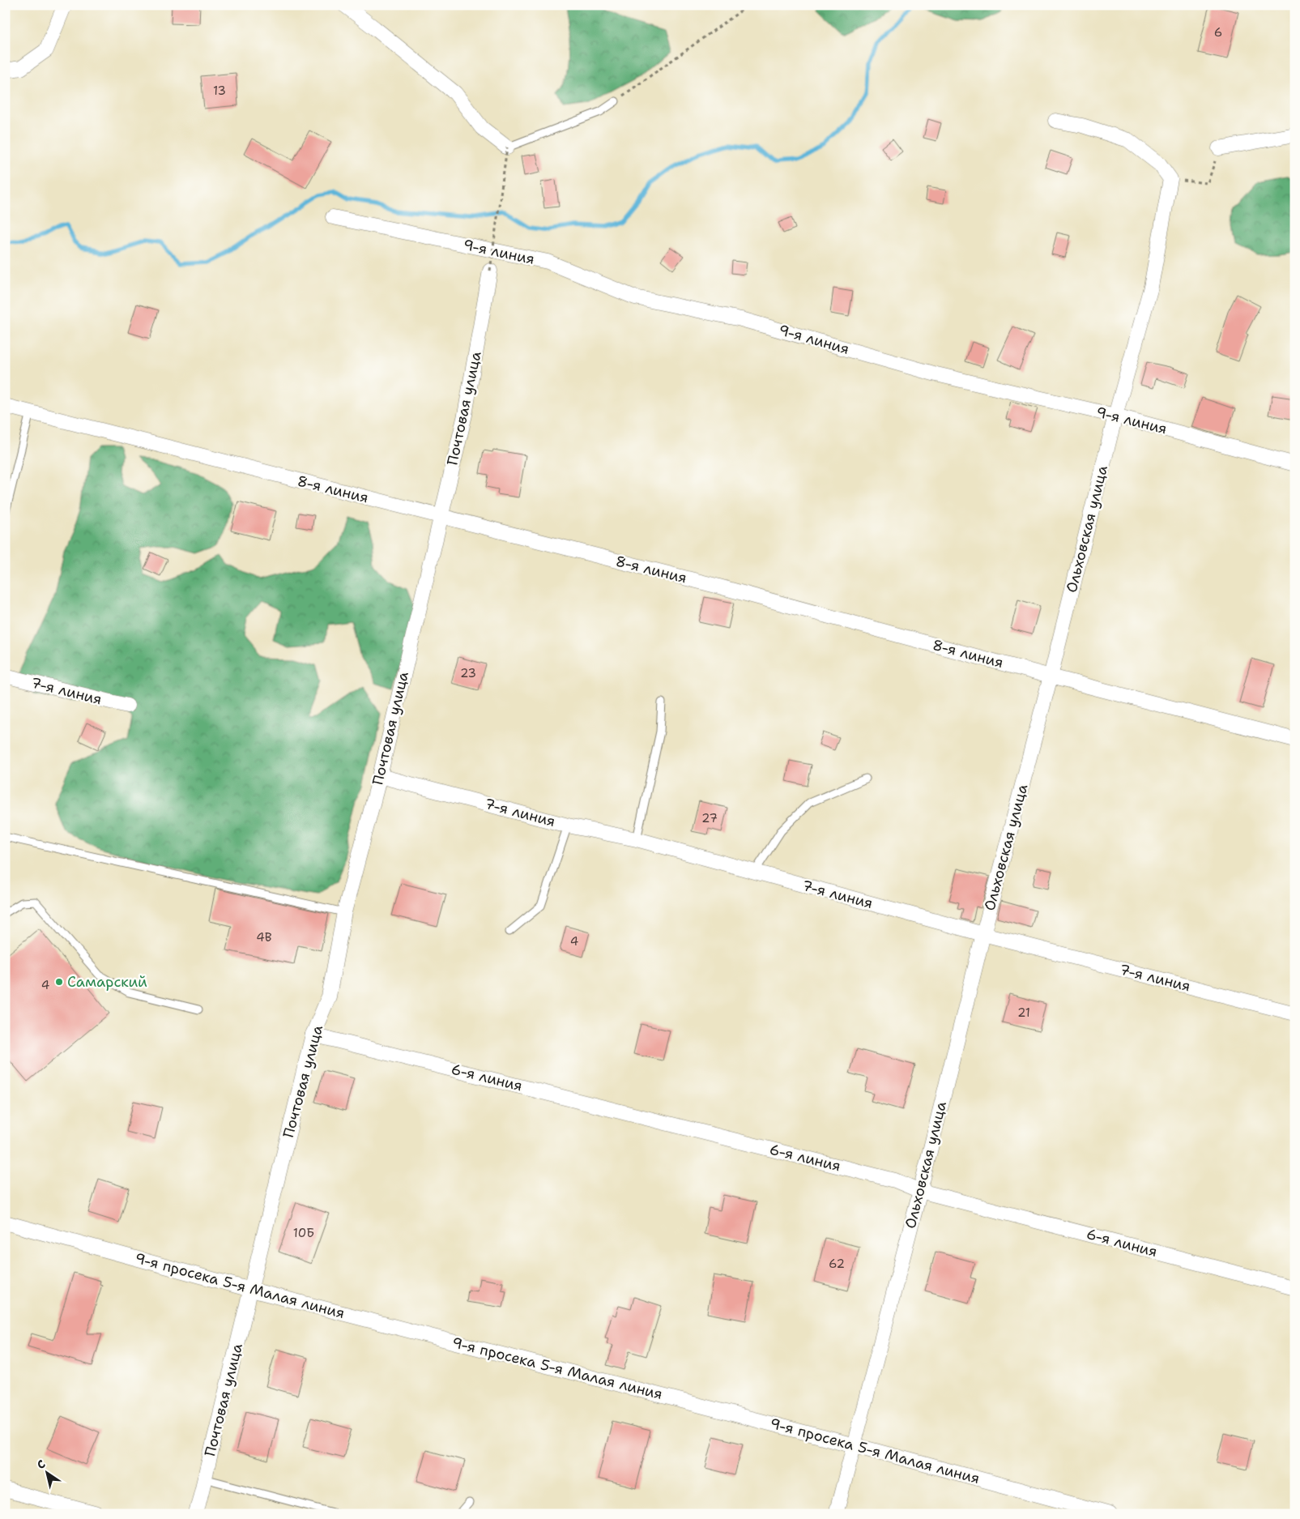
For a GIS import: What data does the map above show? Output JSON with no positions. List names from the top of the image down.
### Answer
{
  "streets": {
    "street": [
      "9-я линия",
      "Почтовая улица",
      "8-я линия",
      "Ольховская улица",
      "7-я линия",
      "6-я линия",
      "9-я просека 5-я Малая линия"
    ]
  },
  "crossings": [
    ["9-я линия", "Ольховская улица"],
    ["Почтовая улица", "8-я линия"],
    ["Почтовая улица", "7-я линия"],
    ["Почтовая улица", "6-я линия"],
    ["Почтовая улица", "9-я просека 5-я Малая линия"],
    ["8-я линия", "Ольховская улица"],
    ["Ольховская улица", "7-я линия"],
    ["Ольховская улица", "6-я линия"],
    ["Ольховская улица", "9-я просека 5-я Малая линия"]
  ],
  "places": ["Самарский"],
  "house_numbers": [
    "6",
    "13",
    "23",
    "27",
    "4В",
    "4",
    "4",
    "21",
    "10Б",
    "62"
  ],
  "north": "top left"
}
